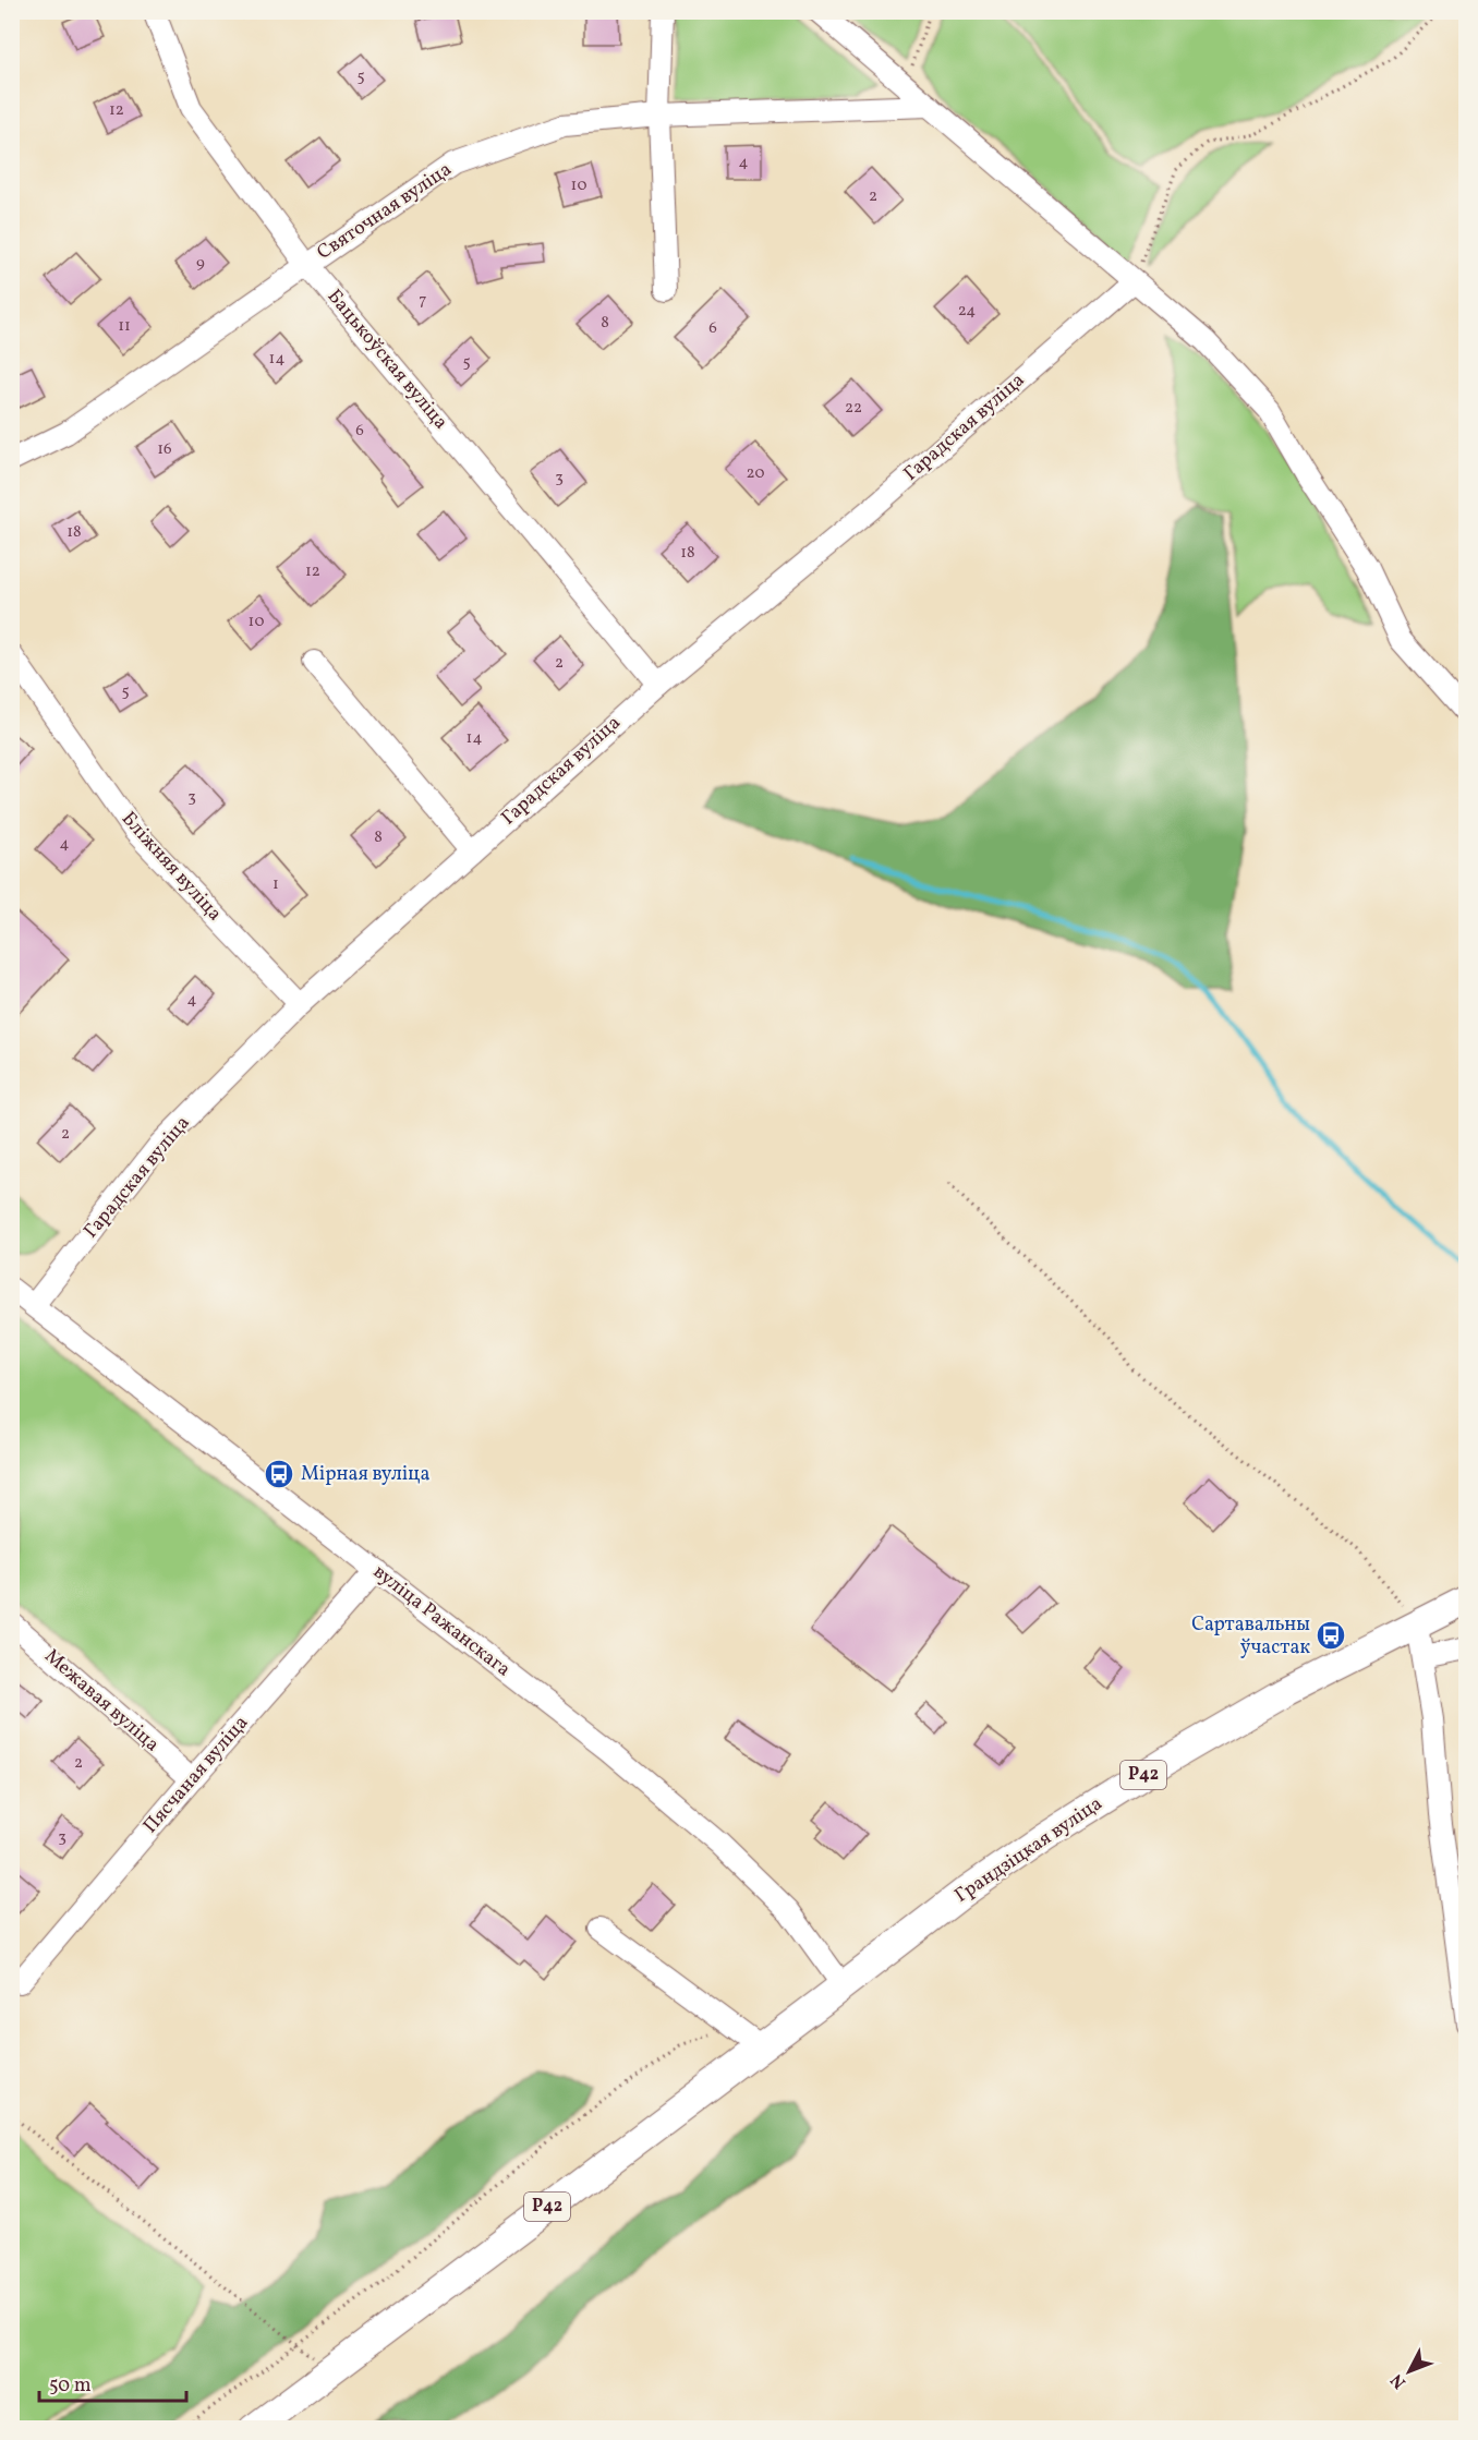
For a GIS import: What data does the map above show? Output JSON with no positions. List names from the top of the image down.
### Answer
{
  "streets": {
    "main road": ["Р42", "Грандзіцкая вуліца"],
    "street": [
      "Святочная вуліца",
      "Бацькоўская вуліца",
      "Гарадская вуліца",
      "Бліжняя вуліца",
      "вуліца Ражанскага",
      "Межавая вуліца",
      "Пясчаная вуліца"
    ]
  },
  "crossings": [
    ["Святочная вуліца", "Бацькоўская вуліца"],
    ["Бацькоўская вуліца", "Гарадская вуліца"],
    ["Гарадская вуліца", "Бліжняя вуліца"],
    ["Гарадская вуліца", "вуліца Ражанскага"],
    ["вуліца Ражанскага", "Пясчаная вуліца"],
    ["вуліца Ражанскага", "Р42"],
    ["вуліца Ражанскага", "Грандзіцкая вуліца"],
    ["Межавая вуліца", "Пясчаная вуліца"],
    ["Р42", "Грандзіцкая вуліца"]
  ],
  "places": {
    "bus stop": ["Мірная вуліца", "Сартавальны ўчастак"]
  },
  "house_numbers": [
    "5",
    "12",
    "4",
    "10",
    "2",
    "9",
    "7",
    "24",
    "8",
    "11",
    "6",
    "14",
    "5",
    "22",
    "6",
    "16",
    "20",
    "3",
    "18",
    "18",
    "12",
    "10",
    "2",
    "5",
    "14",
    "3",
    "8",
    "4",
    "1",
    "4",
    "2",
    "2",
    "3"
  ],
  "scale_bar": "50 m",
  "north": "bottom left"
}
